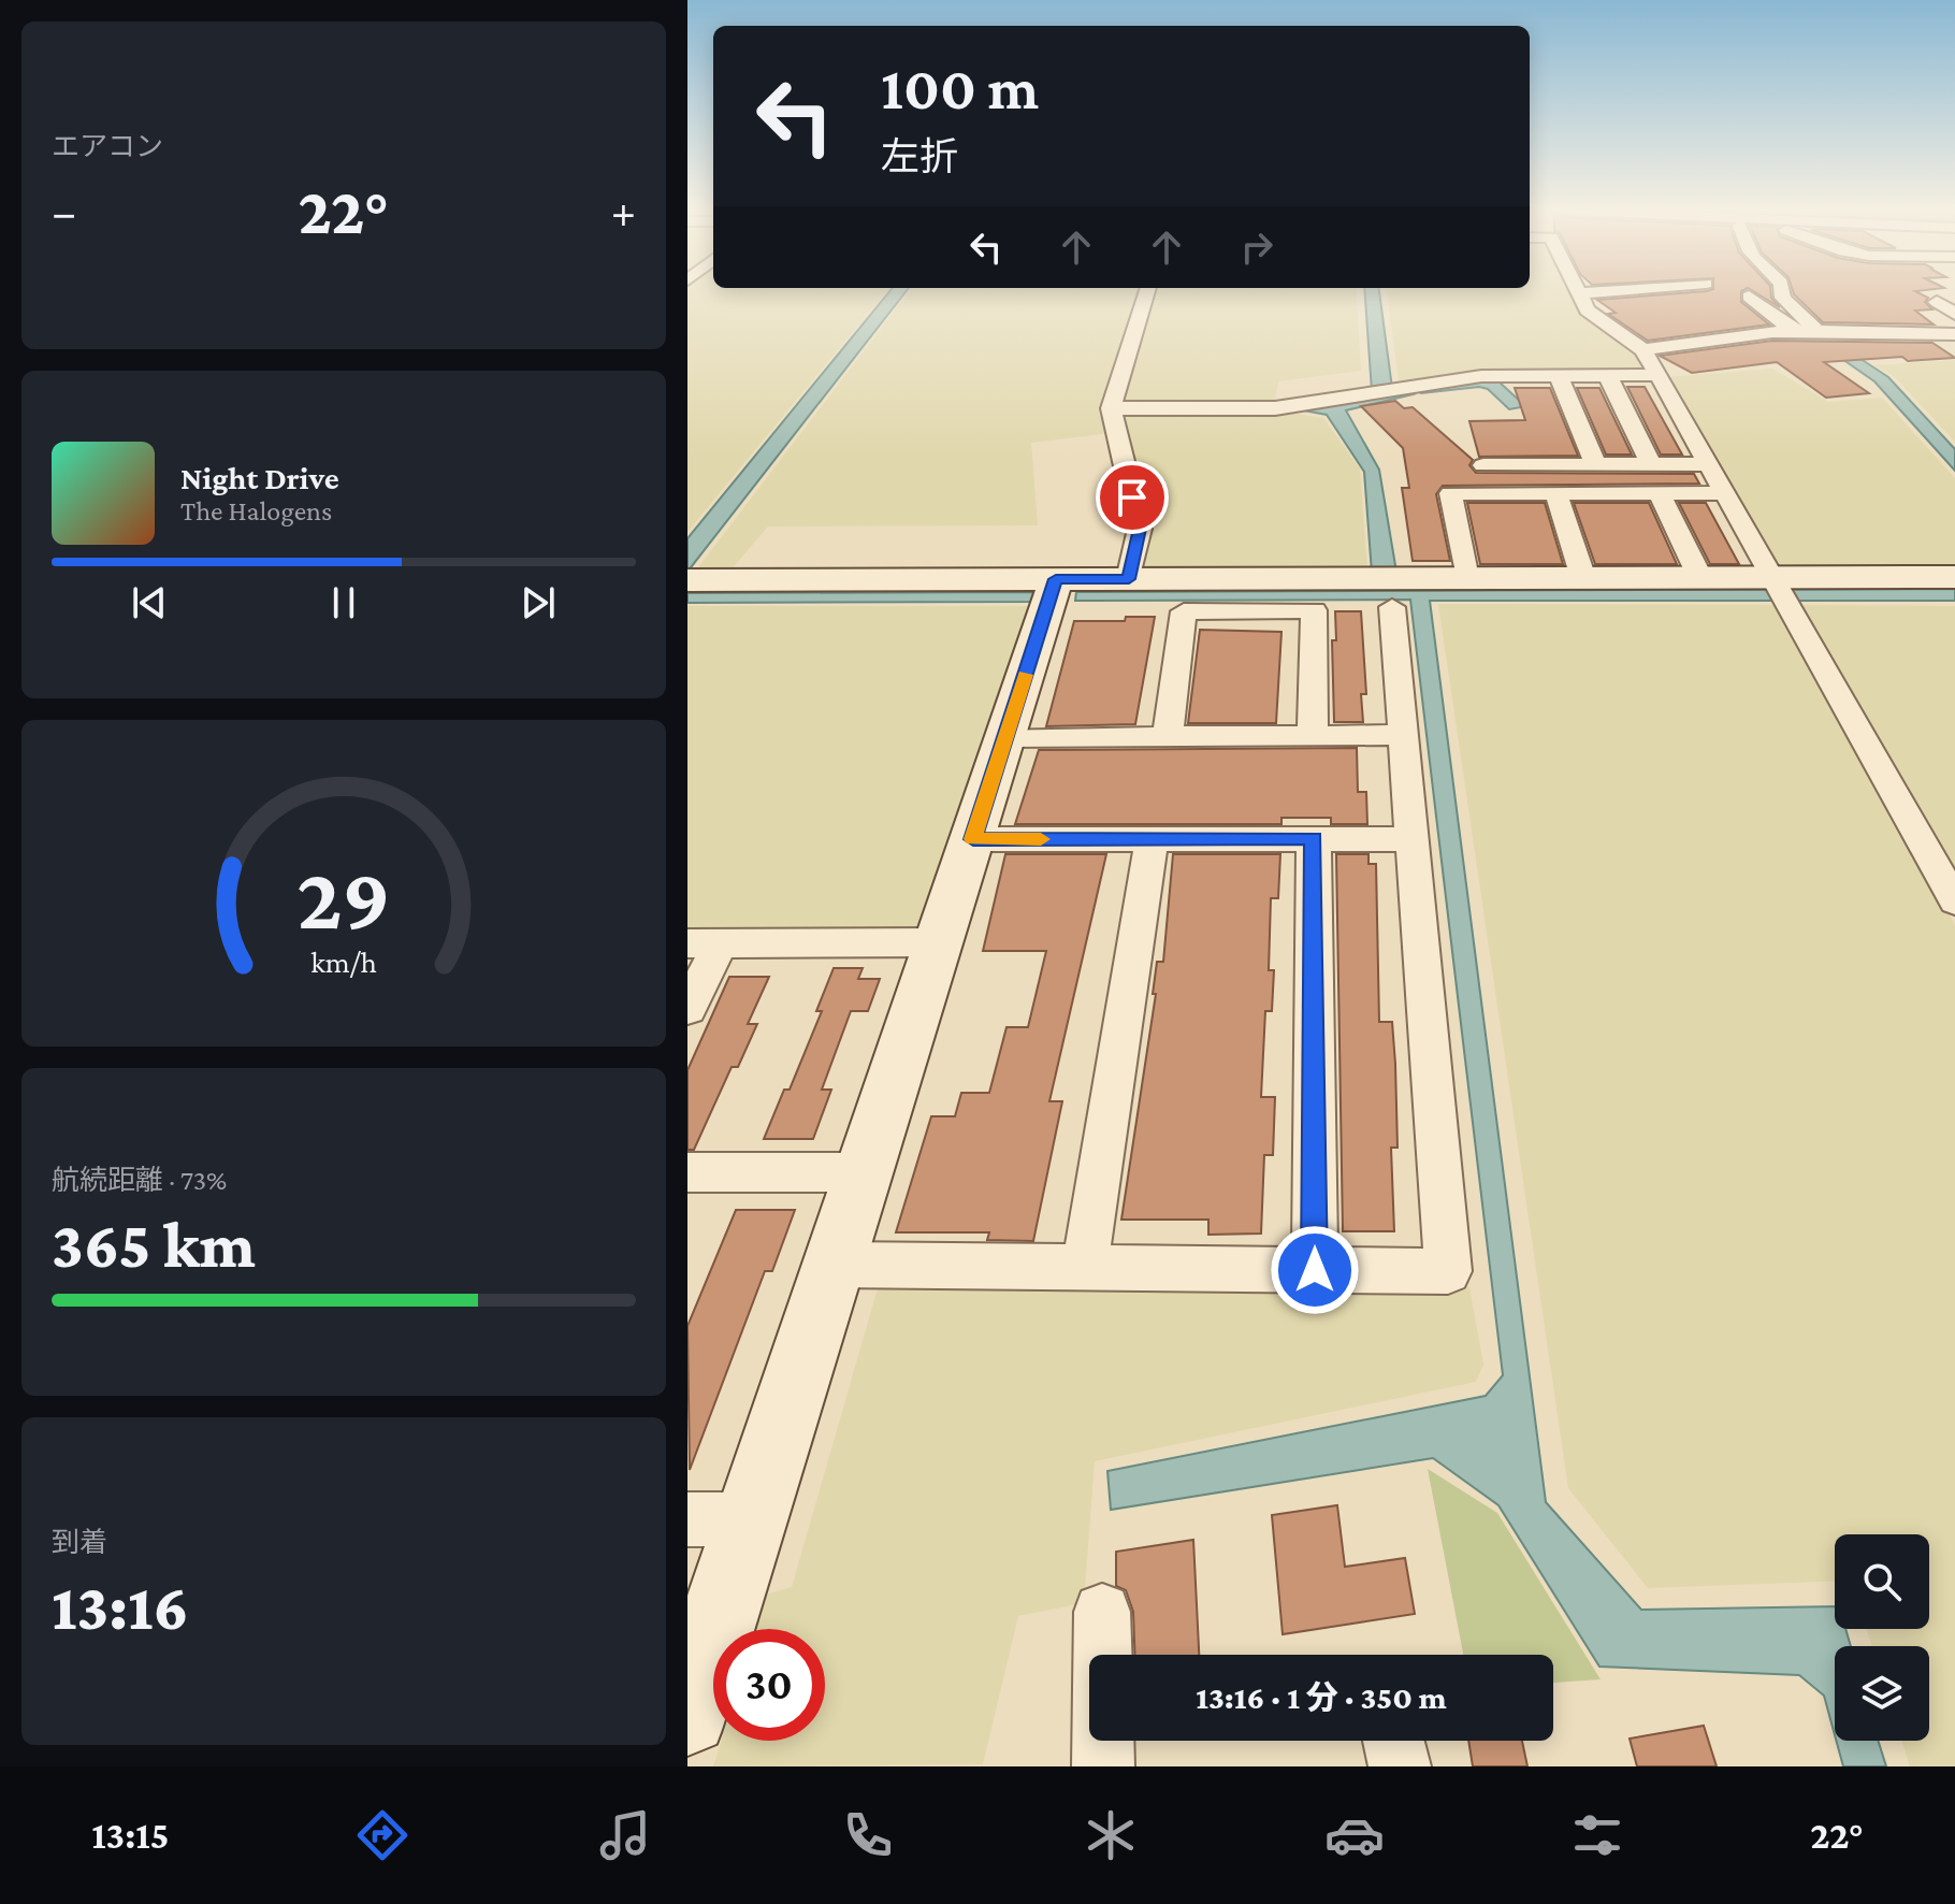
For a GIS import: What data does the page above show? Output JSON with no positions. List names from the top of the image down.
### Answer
{
  "page": {
    "tile": [
      "エアコン",
      ["航続距離 · 73%", "365 km"],
      ["到着", "13:16"]
    ],
    "turn": ["100 m", "左折"],
    "heat": ["−", "22°", "+"],
    "song": ["Night Drive", "The Halogens"],
    "limit": "30",
    "trip": "13:16 · 1 分 · 350 m",
    "tabs": ["13:15", "22°"],
    "gauge": ["29", "km/h"]
  }
}
